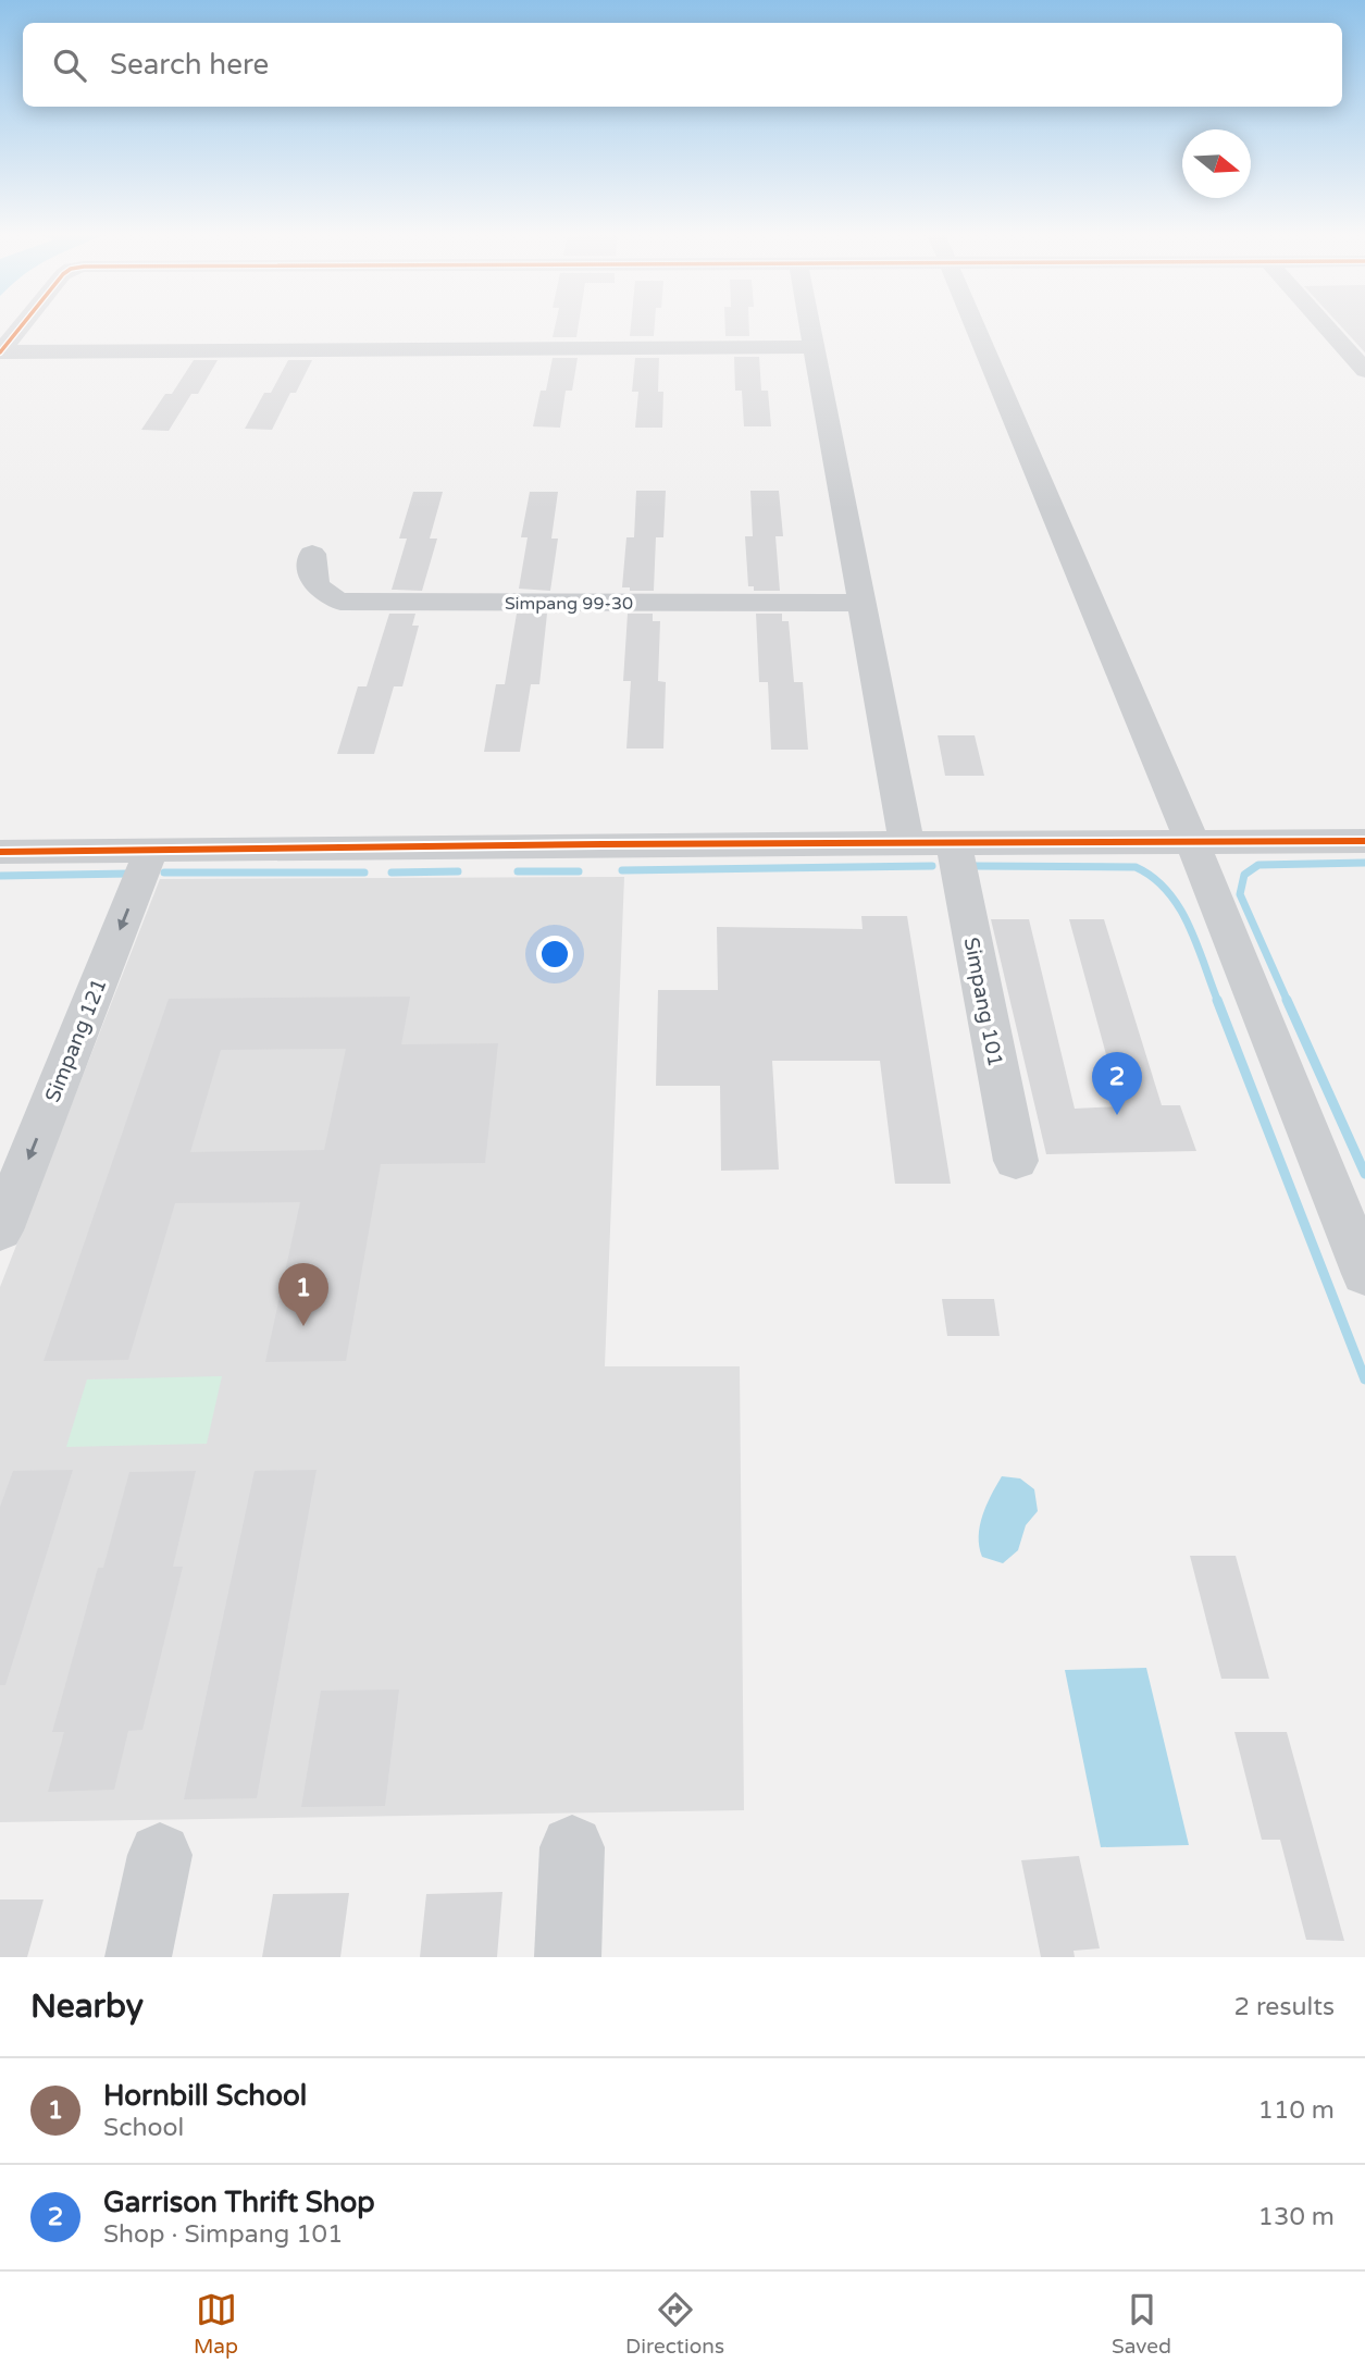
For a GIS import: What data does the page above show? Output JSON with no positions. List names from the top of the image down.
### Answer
{
  "streets": {
    "street": ["Simpang 99-30", "Simpang 101", "Simpang 121"]
  },
  "one_way": ["Simpang 121"],
  "north": "right",
  "page": {
    "search": "Search here",
    "pins": ["2", "1"],
    "heading": ["Nearby", "2 results"],
    "list": [
      {
        "mark": "1",
        "name": "Hornbill School",
        "note": "School",
        "value": "110 m"
      },
      {
        "mark": "2",
        "name": "Garrison Thrift Shop",
        "note": "Shop · Simpang 101",
        "value": "130 m"
      }
    ],
    "nav": ["Map", "Directions", "Saved"]
  }
}
